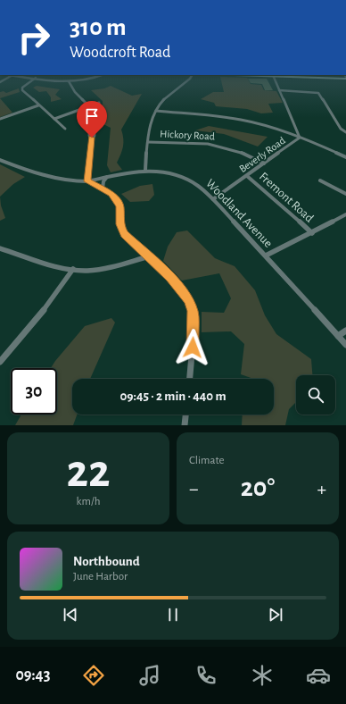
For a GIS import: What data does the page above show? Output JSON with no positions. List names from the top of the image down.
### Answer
{
  "streets": {
    "street": [
      "Hickory Road",
      "Beverly Road",
      "Fremont Road",
      "Woodland Avenue"
    ]
  },
  "crossings": [
    ["Hickory Road", "Beverly Road"],
    ["Beverly Road", "Fremont Road"],
    ["Beverly Road", "Woodland Avenue"]
  ],
  "page": {
    "turn": ["310 m", "Woodcroft Road"],
    "limit": "30",
    "trip": "09:45 · 2 min · 440 m",
    "tile": [
      ["22", "km/h"],
      "Climate"
    ],
    "heat": ["−", "20°", "+"],
    "song": ["Northbound", "June Harbor"],
    "tabs": "09:43"
  }
}
